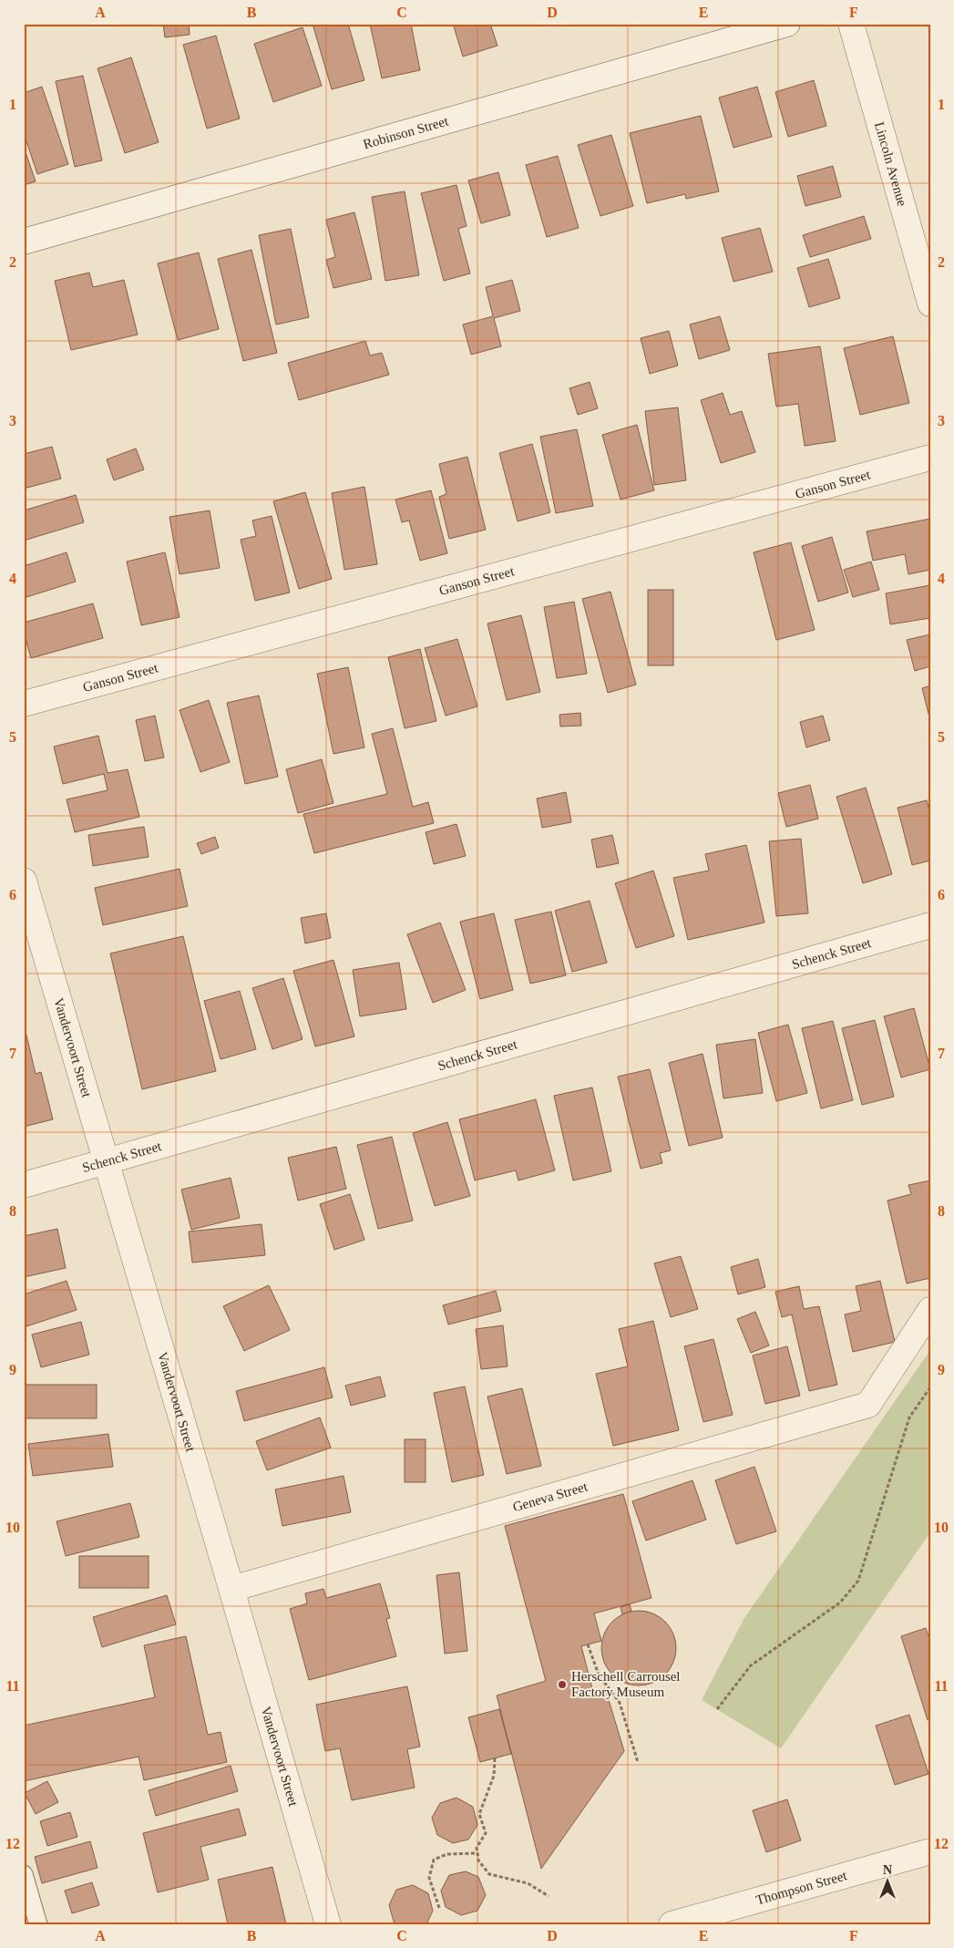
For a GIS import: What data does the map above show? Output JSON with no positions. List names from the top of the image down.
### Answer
{
  "streets": {
    "street": [
      "Robinson Street",
      "Lincoln Avenue",
      "Ganson Street",
      "Schenck Street",
      "Vandervoort Street",
      "Geneva Street",
      "Thompson Street"
    ]
  },
  "crossings": [
    ["Schenck Street", "Vandervoort Street"],
    ["Vandervoort Street", "Geneva Street"]
  ],
  "places": ["Herschell Carrousel Factory Museum"],
  "north": "top",
  "grid": {
    "columns": [
      "A",
      "B",
      "C",
      "D",
      "E",
      "F"
    ],
    "rows": [
      "1",
      "2",
      "3",
      "4",
      "5",
      "6",
      "7",
      "8",
      "9",
      "10",
      "11",
      "12"
    ]
  }
}
